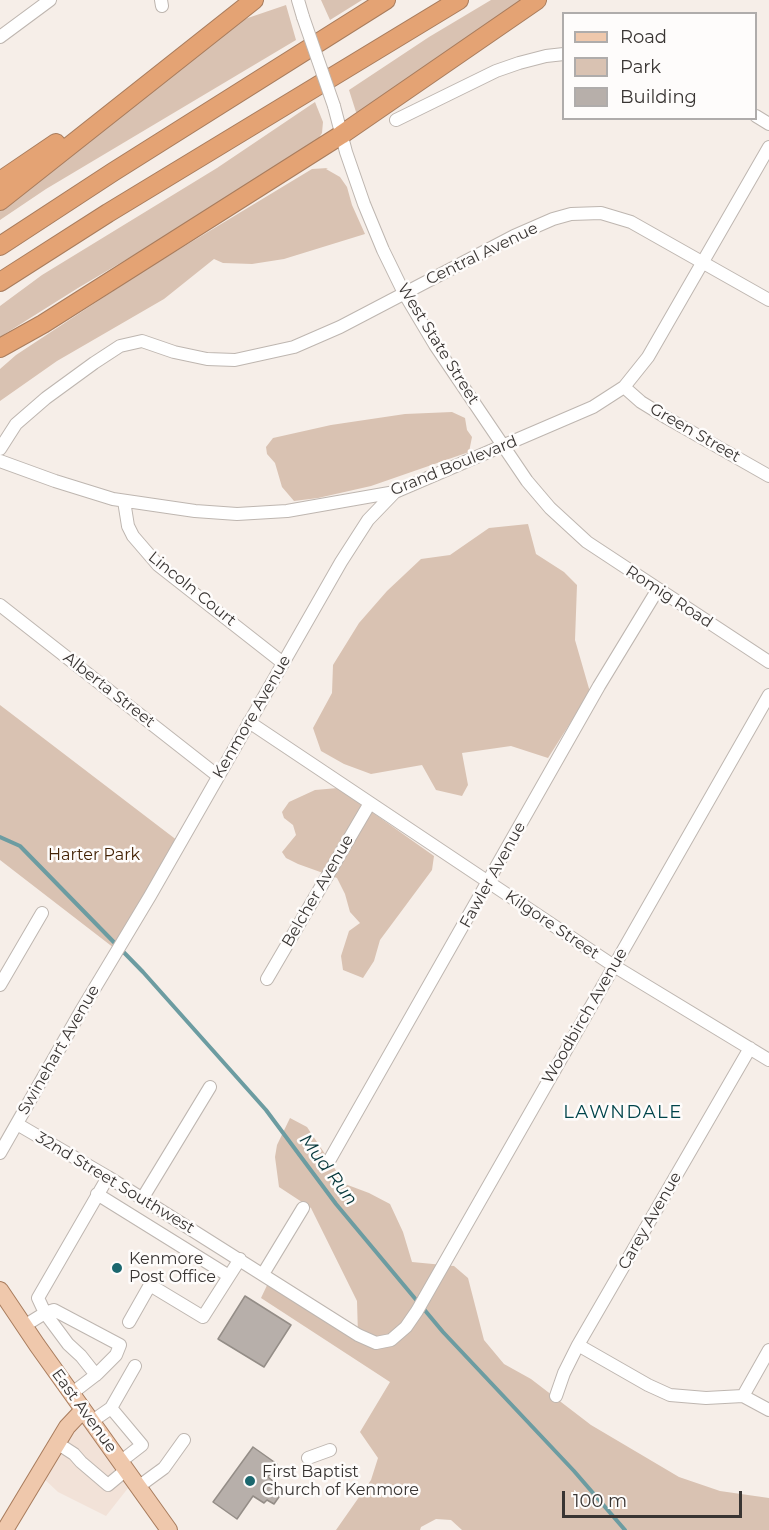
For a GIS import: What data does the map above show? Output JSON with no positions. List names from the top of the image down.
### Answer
{
  "streets": {
    "main road": ["East Avenue"],
    "street": [
      "Central Avenue",
      "West State Street",
      "Green Street",
      "Grand Boulevard",
      "Lincoln Court",
      "Romig Road",
      "Alberta Street",
      "Kenmore Avenue",
      "Fawler Avenue",
      "Belcher Avenue",
      "Kilgore Street",
      "Woodbirch Avenue",
      "Swinehart Avenue",
      "32nd Street Southwest",
      "Carey Avenue"
    ]
  },
  "crossings": [
    ["Central Avenue", "West State Street"],
    ["Central Avenue", "Grand Boulevard"],
    ["West State Street", "Grand Boulevard"],
    ["West State Street", "Romig Road"],
    ["Green Street", "Grand Boulevard"],
    ["Grand Boulevard", "Lincoln Court"],
    ["Grand Boulevard", "Kenmore Avenue"],
    ["Lincoln Court", "Kenmore Avenue"],
    ["Romig Road", "Fawler Avenue"],
    ["Alberta Street", "Kenmore Avenue"],
    ["Kenmore Avenue", "Kilgore Street"],
    ["Kenmore Avenue", "Swinehart Avenue"],
    ["Fawler Avenue", "Kilgore Street"],
    ["Belcher Avenue", "Kilgore Street"],
    ["Kilgore Street", "Woodbirch Avenue"],
    ["Kilgore Street", "Carey Avenue"],
    ["Woodbirch Avenue", "32nd Street Southwest"],
    ["Swinehart Avenue", "32nd Street Southwest"]
  ],
  "districts": ["LAWNDALE"],
  "water": ["Mud Run"],
  "parks": ["Harter Park"],
  "places": ["Kenmore Post Office", "First Baptist Church of Kenmore"],
  "legend": ["Road", "Park", "Building"],
  "scale_bar": "100 m"
}
